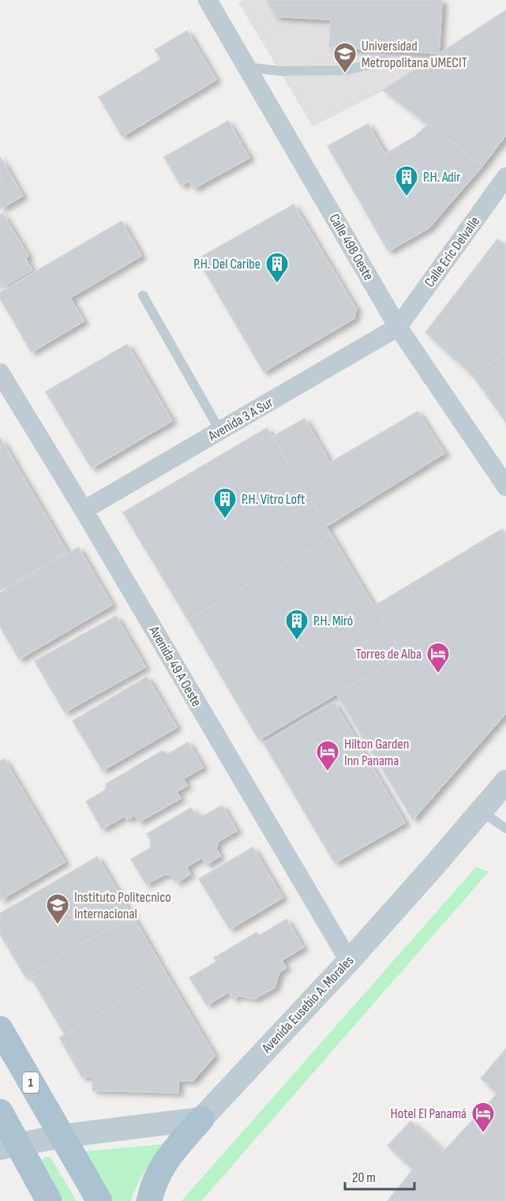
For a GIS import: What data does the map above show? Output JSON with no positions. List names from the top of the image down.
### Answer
{
  "streets": {
    "main road": ["1"],
    "street": [
      "Calle 49B Oeste",
      "Calle Eric Delvalle",
      "Avenida 3 A Sur",
      "Avenida 49 A Oeste",
      "Avenida Eusebio A. Morales"
    ]
  },
  "crossings": [
    ["Calle 49B Oeste", "Calle Eric Delvalle"],
    ["Calle 49B Oeste", "Avenida 3 A Sur"],
    ["Calle Eric Delvalle", "Avenida 3 A Sur"],
    ["Avenida 3 A Sur", "Avenida 49 A Oeste"],
    ["Avenida 49 A Oeste", "Avenida Eusebio A. Morales"]
  ],
  "places": {
    "school or university": ["Universidad Metropolitana UMECIT", "Instituto Politecnico Internacional"],
    "building": [
      "P.H. Adir",
      "P.H. Del Caribe",
      "P.H. Vitro Loft",
      "P.H. Miró"
    ],
    "hotel": ["Torres de Alba", "Hilton Garden Inn Panama", "Hotel El Panamá"]
  },
  "scale_bar": "20 m"
}
